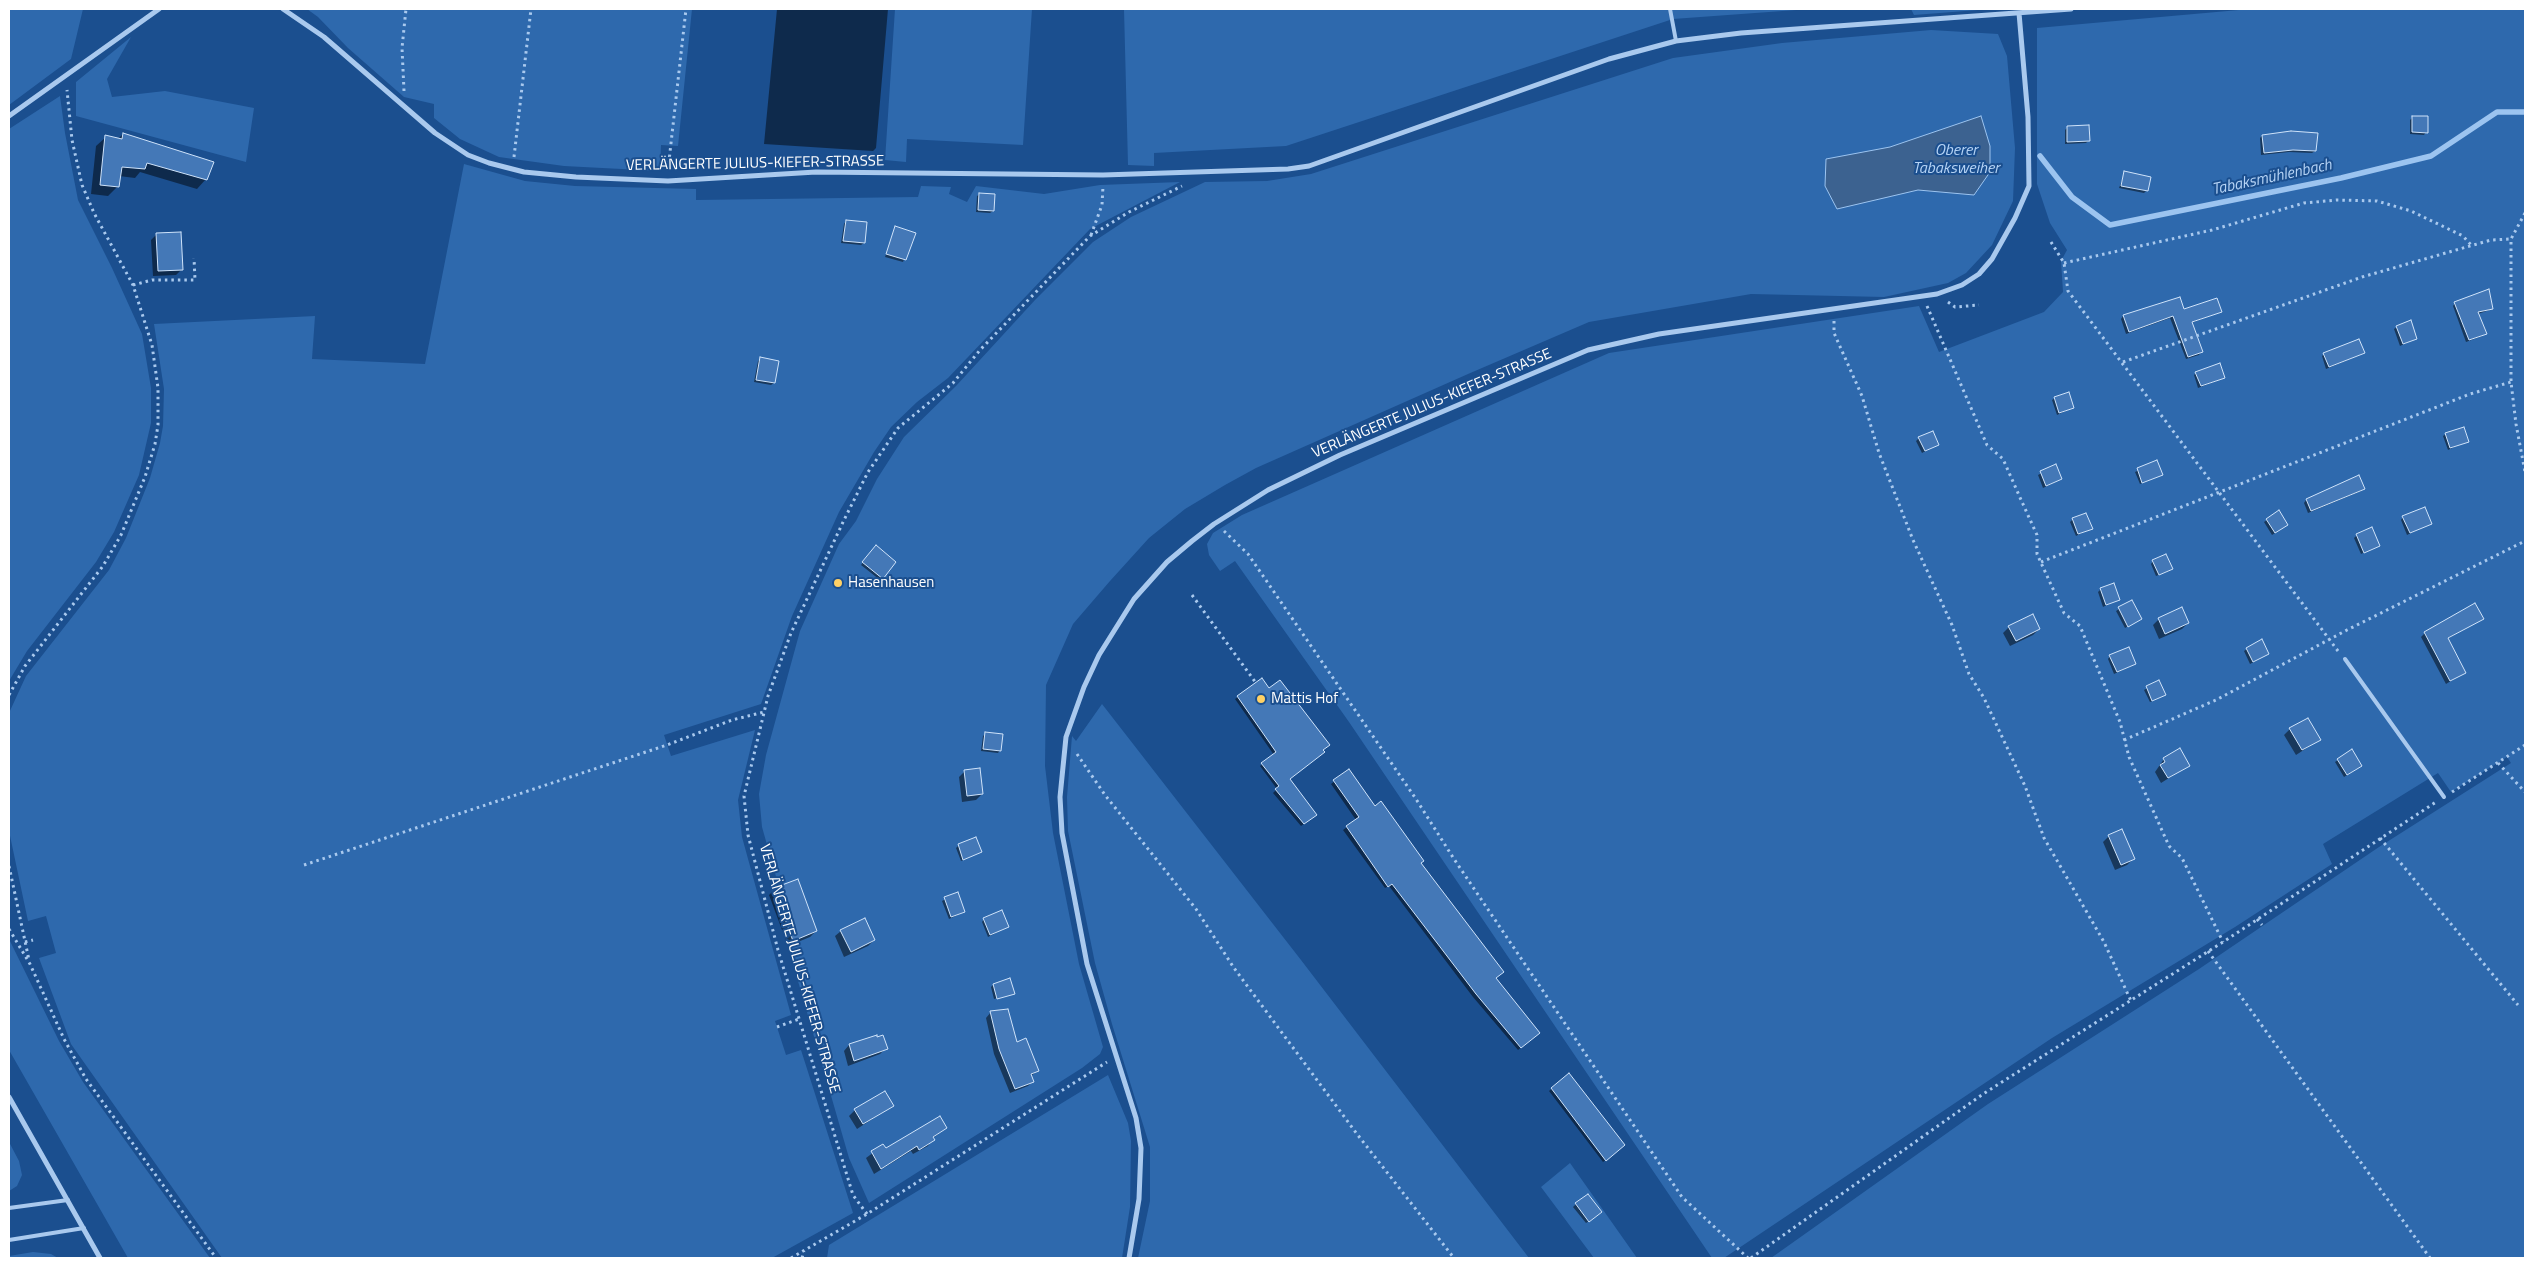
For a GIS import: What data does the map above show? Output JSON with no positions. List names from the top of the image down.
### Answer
{
  "streets": {
    "street": ["VERLÄNGERTE JULIUS-KIEFER-STRASSE"]
  },
  "water": ["Oberer Tabaksweiher", "Tabaksmühlenbach"],
  "places": ["Hasenhausen", "Mattis Hof"]
}
